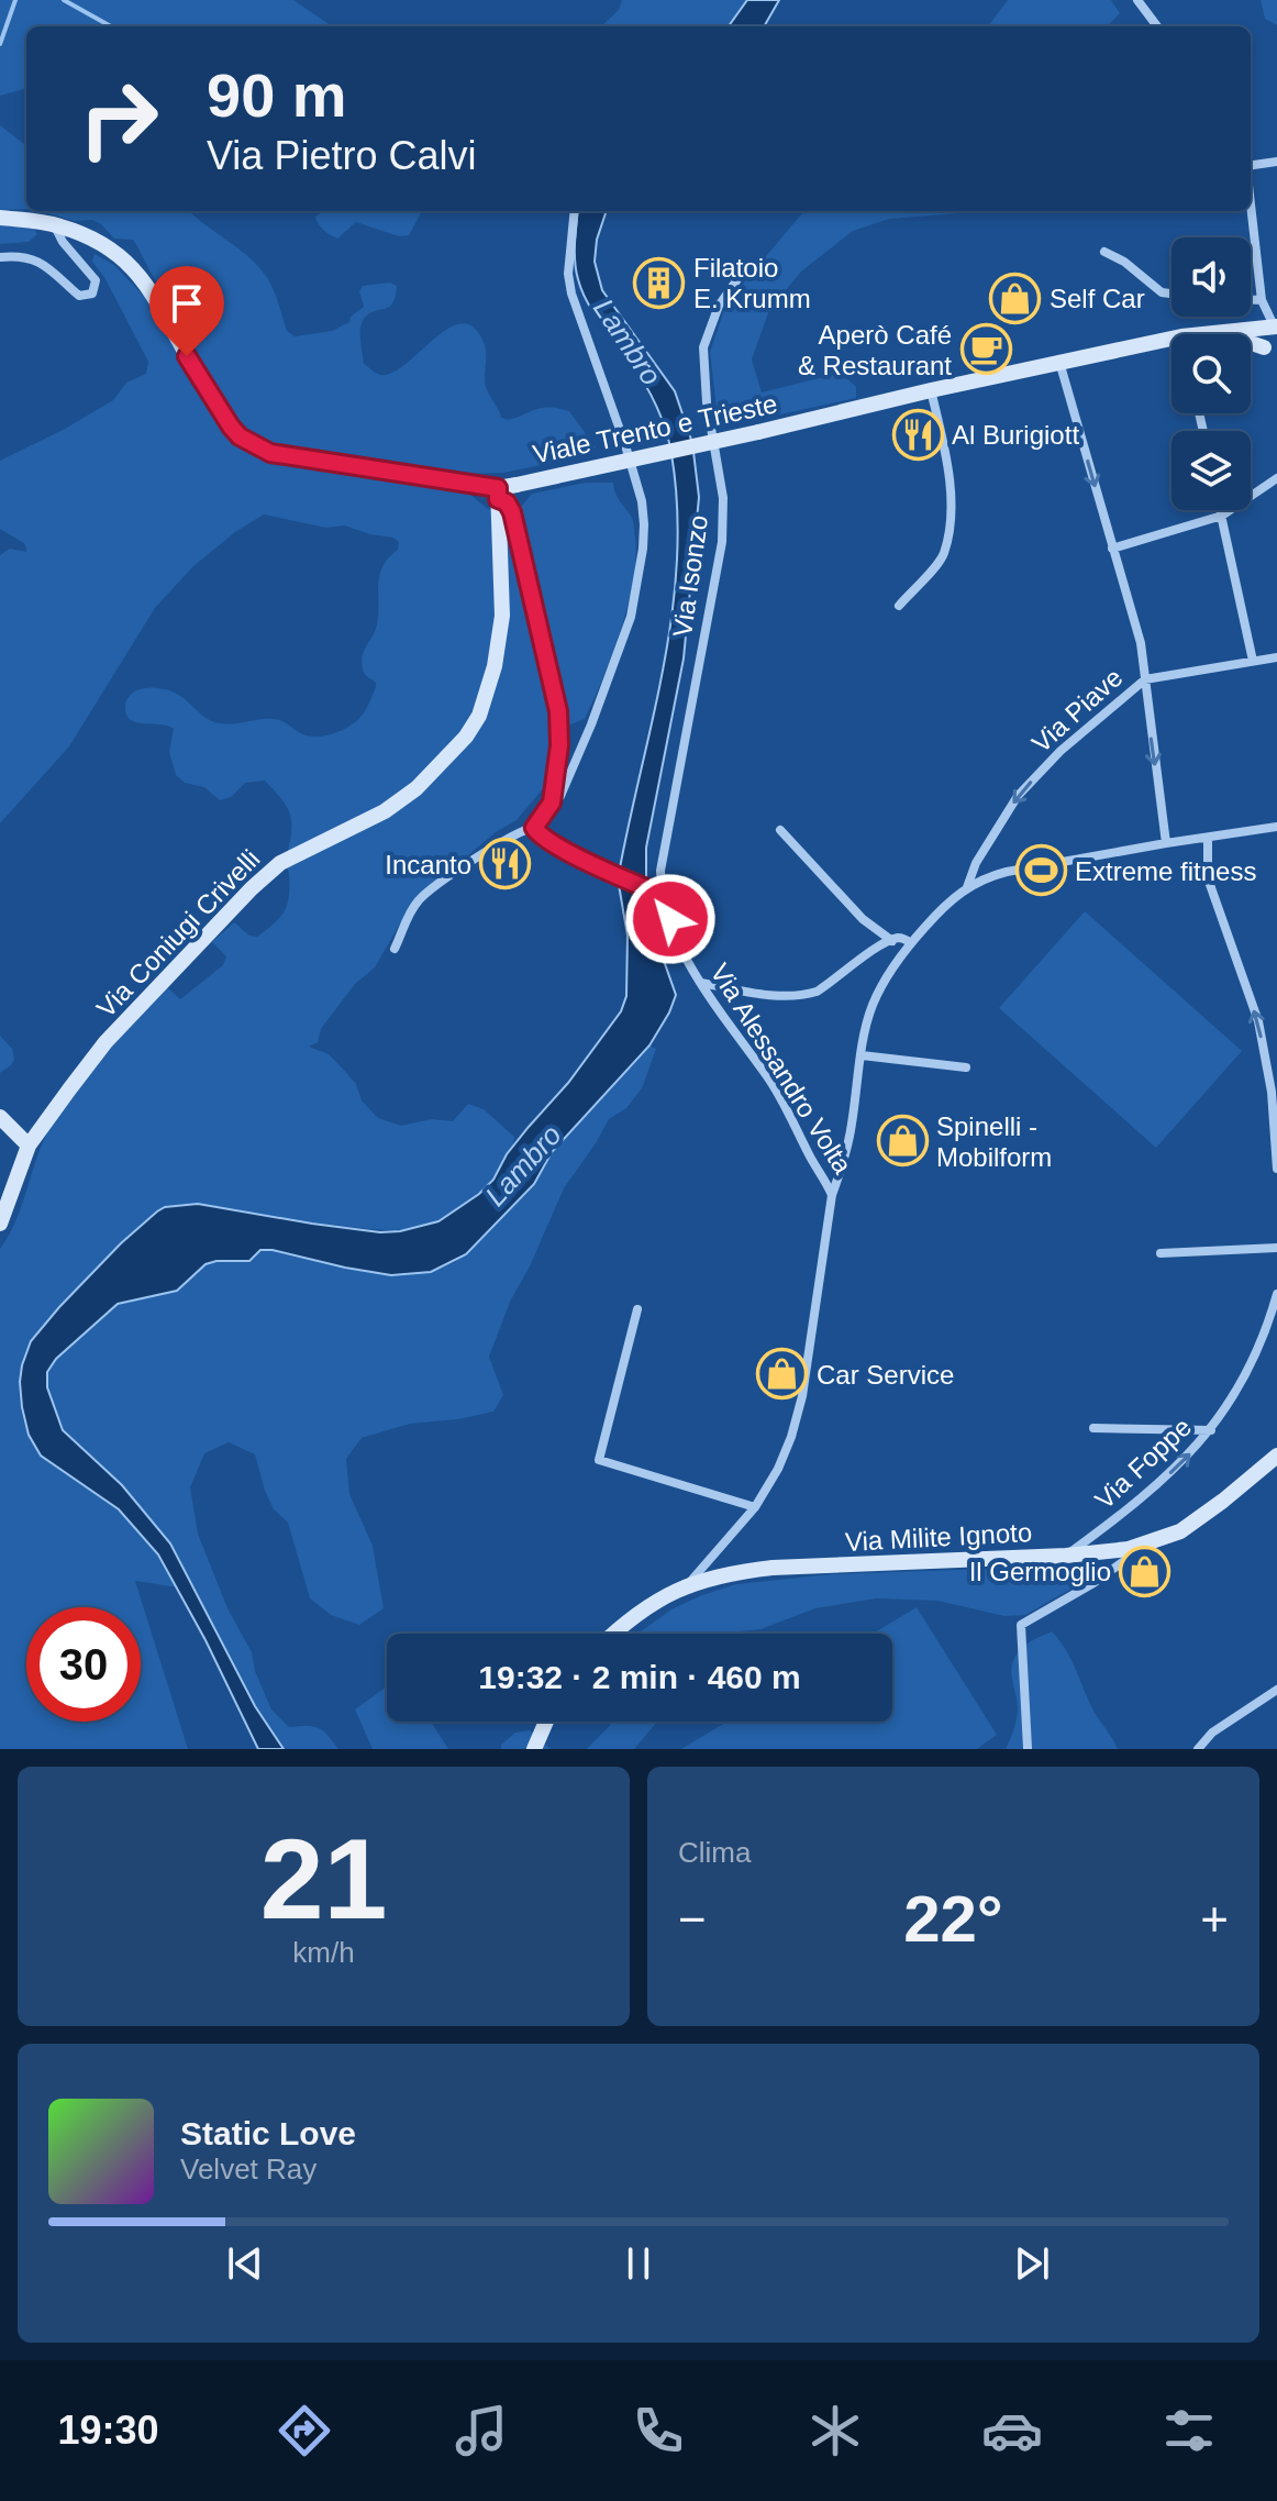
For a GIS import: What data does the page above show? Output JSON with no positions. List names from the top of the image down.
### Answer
{
  "streets": {
    "street": [
      "Viale Trento e Trieste",
      "Via Isonzo",
      "Via Piave",
      "Via Coniugi Crivelli",
      "Via Alessandro Volta",
      "Via Foppe",
      "Via Milite Ignoto"
    ]
  },
  "crossings": [
    ["Viale Trento e Trieste", "Via Coniugi Crivelli"],
    ["Via Isonzo", "Via Alessandro Volta"],
    ["Via Piave", "Via Alessandro Volta"],
    ["Via Foppe", "Via Milite Ignoto"]
  ],
  "one_way": ["Via Piave", "Via Foppe"],
  "water": ["Lambro"],
  "places": {
    "building": ["Filatoio E. Krumm"],
    "shop": [
      "Self Car",
      "Spinelli - Mobilform",
      "Car Service",
      "Il Germoglio"
    ],
    "cafe": ["Aperò Café & Restaurant"],
    "restaurant": ["Al Burigiott", "Incanto"],
    "sports": ["Extreme fitness"]
  },
  "page": {
    "turn": ["90 m", "Via Pietro Calvi"],
    "limit": "30",
    "trip": "19:32 · 2 min · 460 m",
    "tile": [
      ["21", "km/h"],
      "Clima"
    ],
    "heat": ["−", "22°", "+"],
    "song": ["Static Love", "Velvet Ray"],
    "tabs": "19:30"
  }
}
